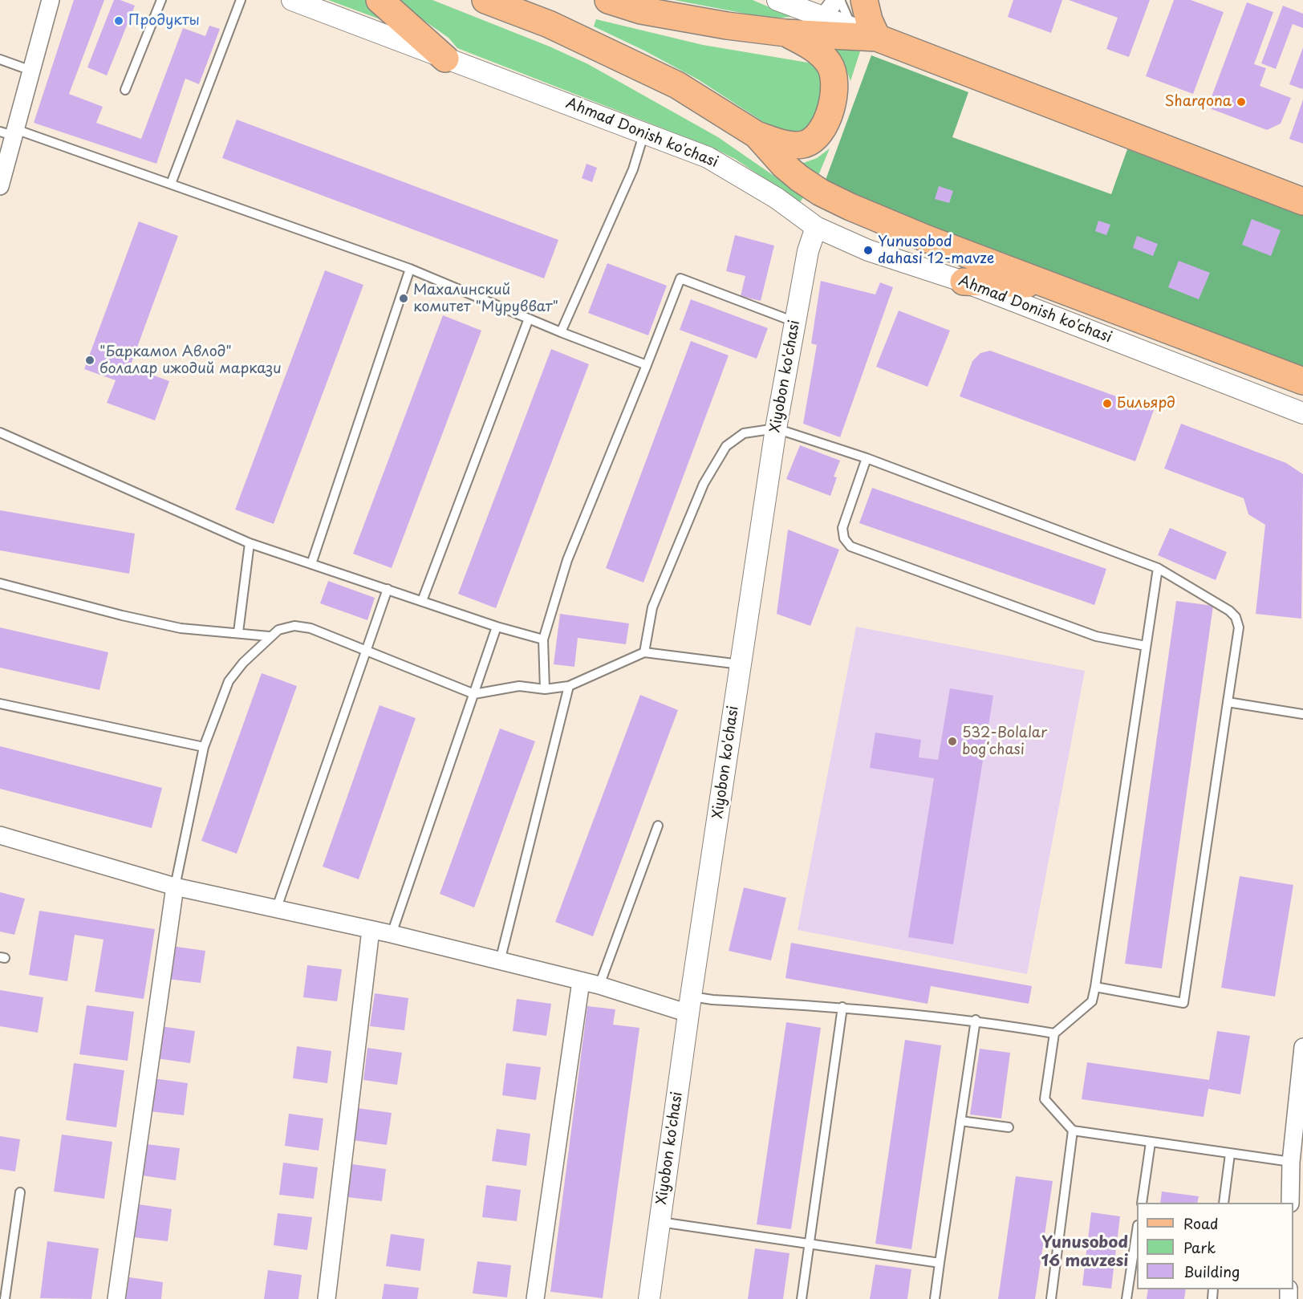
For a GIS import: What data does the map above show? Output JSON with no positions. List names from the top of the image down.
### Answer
{
  "streets": {
    "main road": ["Ahmad Donish ko'chasi"],
    "street": ["Xiyobon ko'chasi"]
  },
  "crossings": [
    ["Ahmad Donish ko'chasi", "Xiyobon ko'chasi"]
  ],
  "districts": ["Yunusobod 16 mavzesi"],
  "places": [
    "Продукты",
    "Sharqona",
    "Yunusobod dahasi 12-mavze",
    "Махалинский комитет \"Мурувват\"",
    "\"Баркамол Авлод\" болалар ижодий маркази",
    "Бильярд",
    "532-Bolalar bogʻchasi"
  ],
  "legend": ["Road", "Park", "Building"]
}
